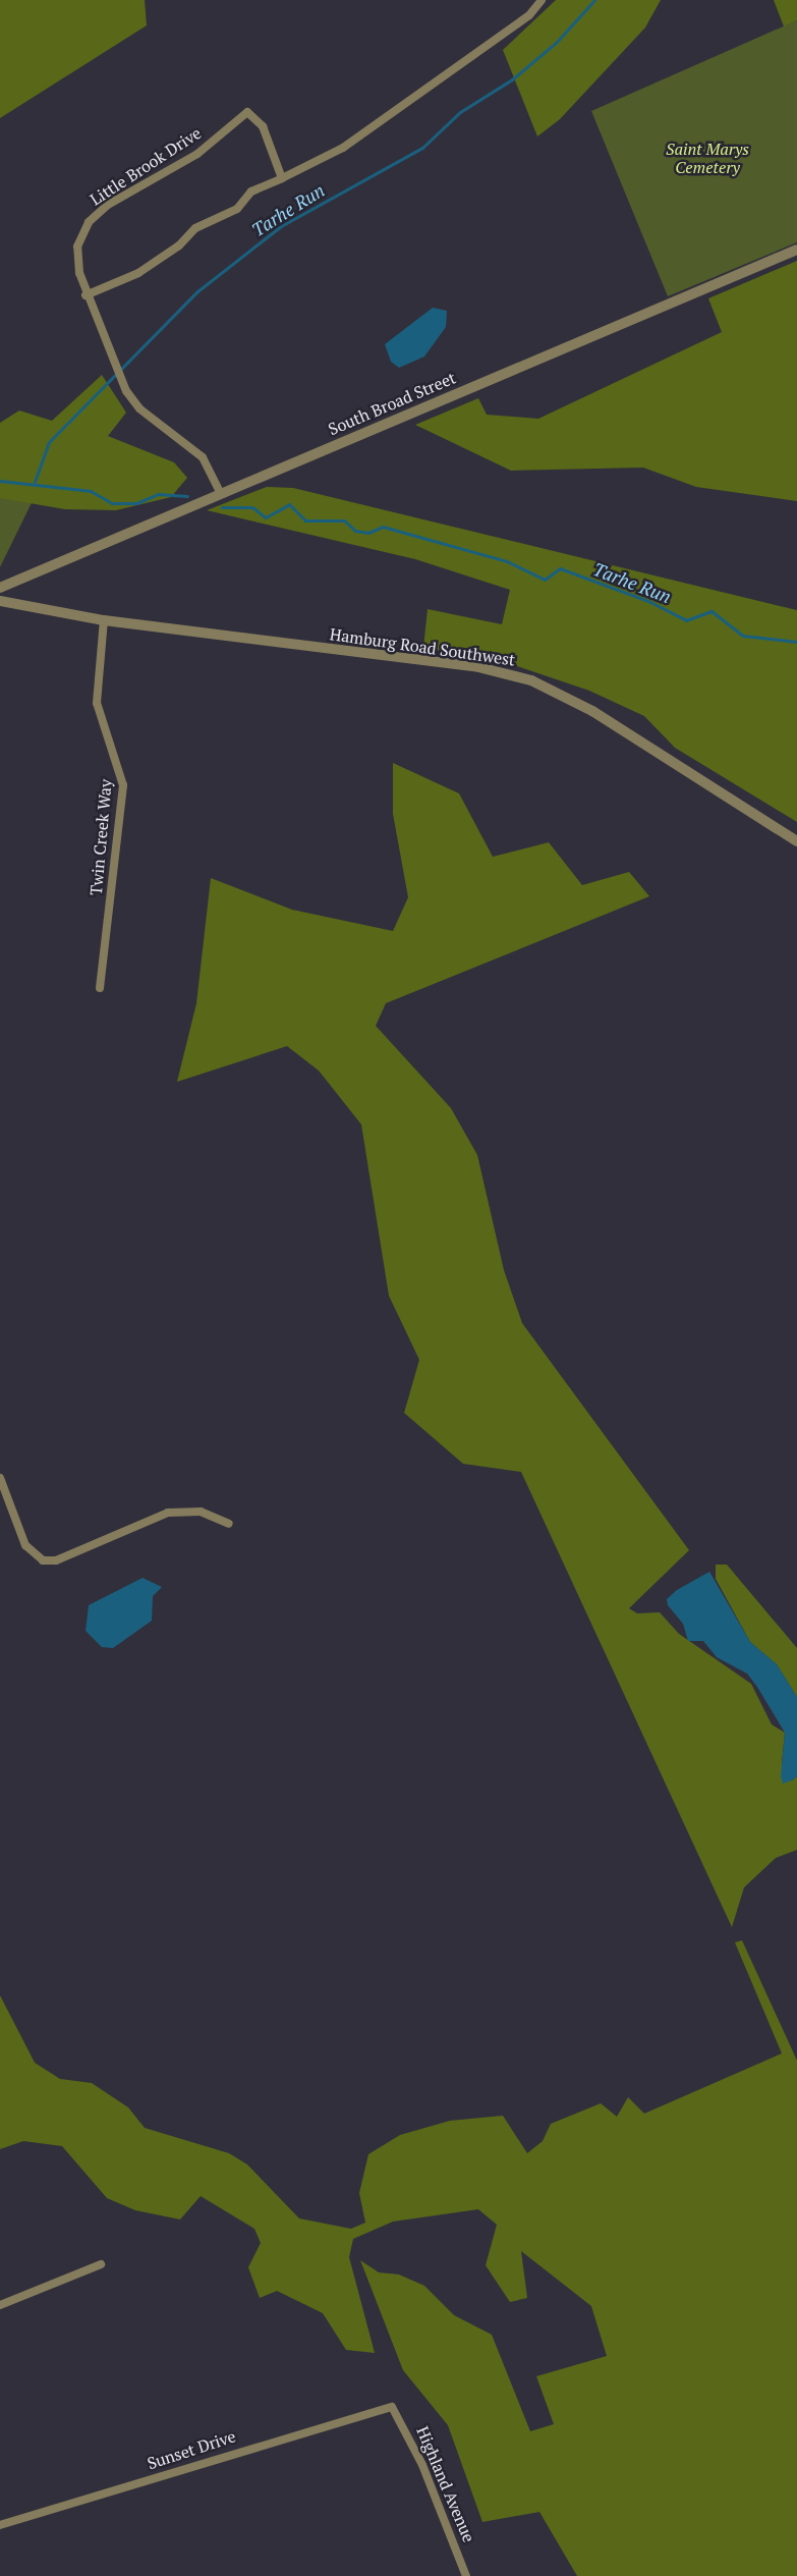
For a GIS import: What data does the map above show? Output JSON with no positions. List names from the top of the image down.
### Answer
{
  "streets": {
    "street": [
      "Little Brook Drive",
      "South Broad Street",
      "Hamburg Road Southwest",
      "Twin Creek Way",
      "Sunset Drive",
      "Highland Avenue"
    ]
  },
  "crossings": [
    ["Little Brook Drive", "South Broad Street"],
    ["Hamburg Road Southwest", "Twin Creek Way"],
    ["Sunset Drive", "Highland Avenue"]
  ],
  "water": ["Tarhe Run"],
  "parks": ["Saint Marys Cemetery"]
}
